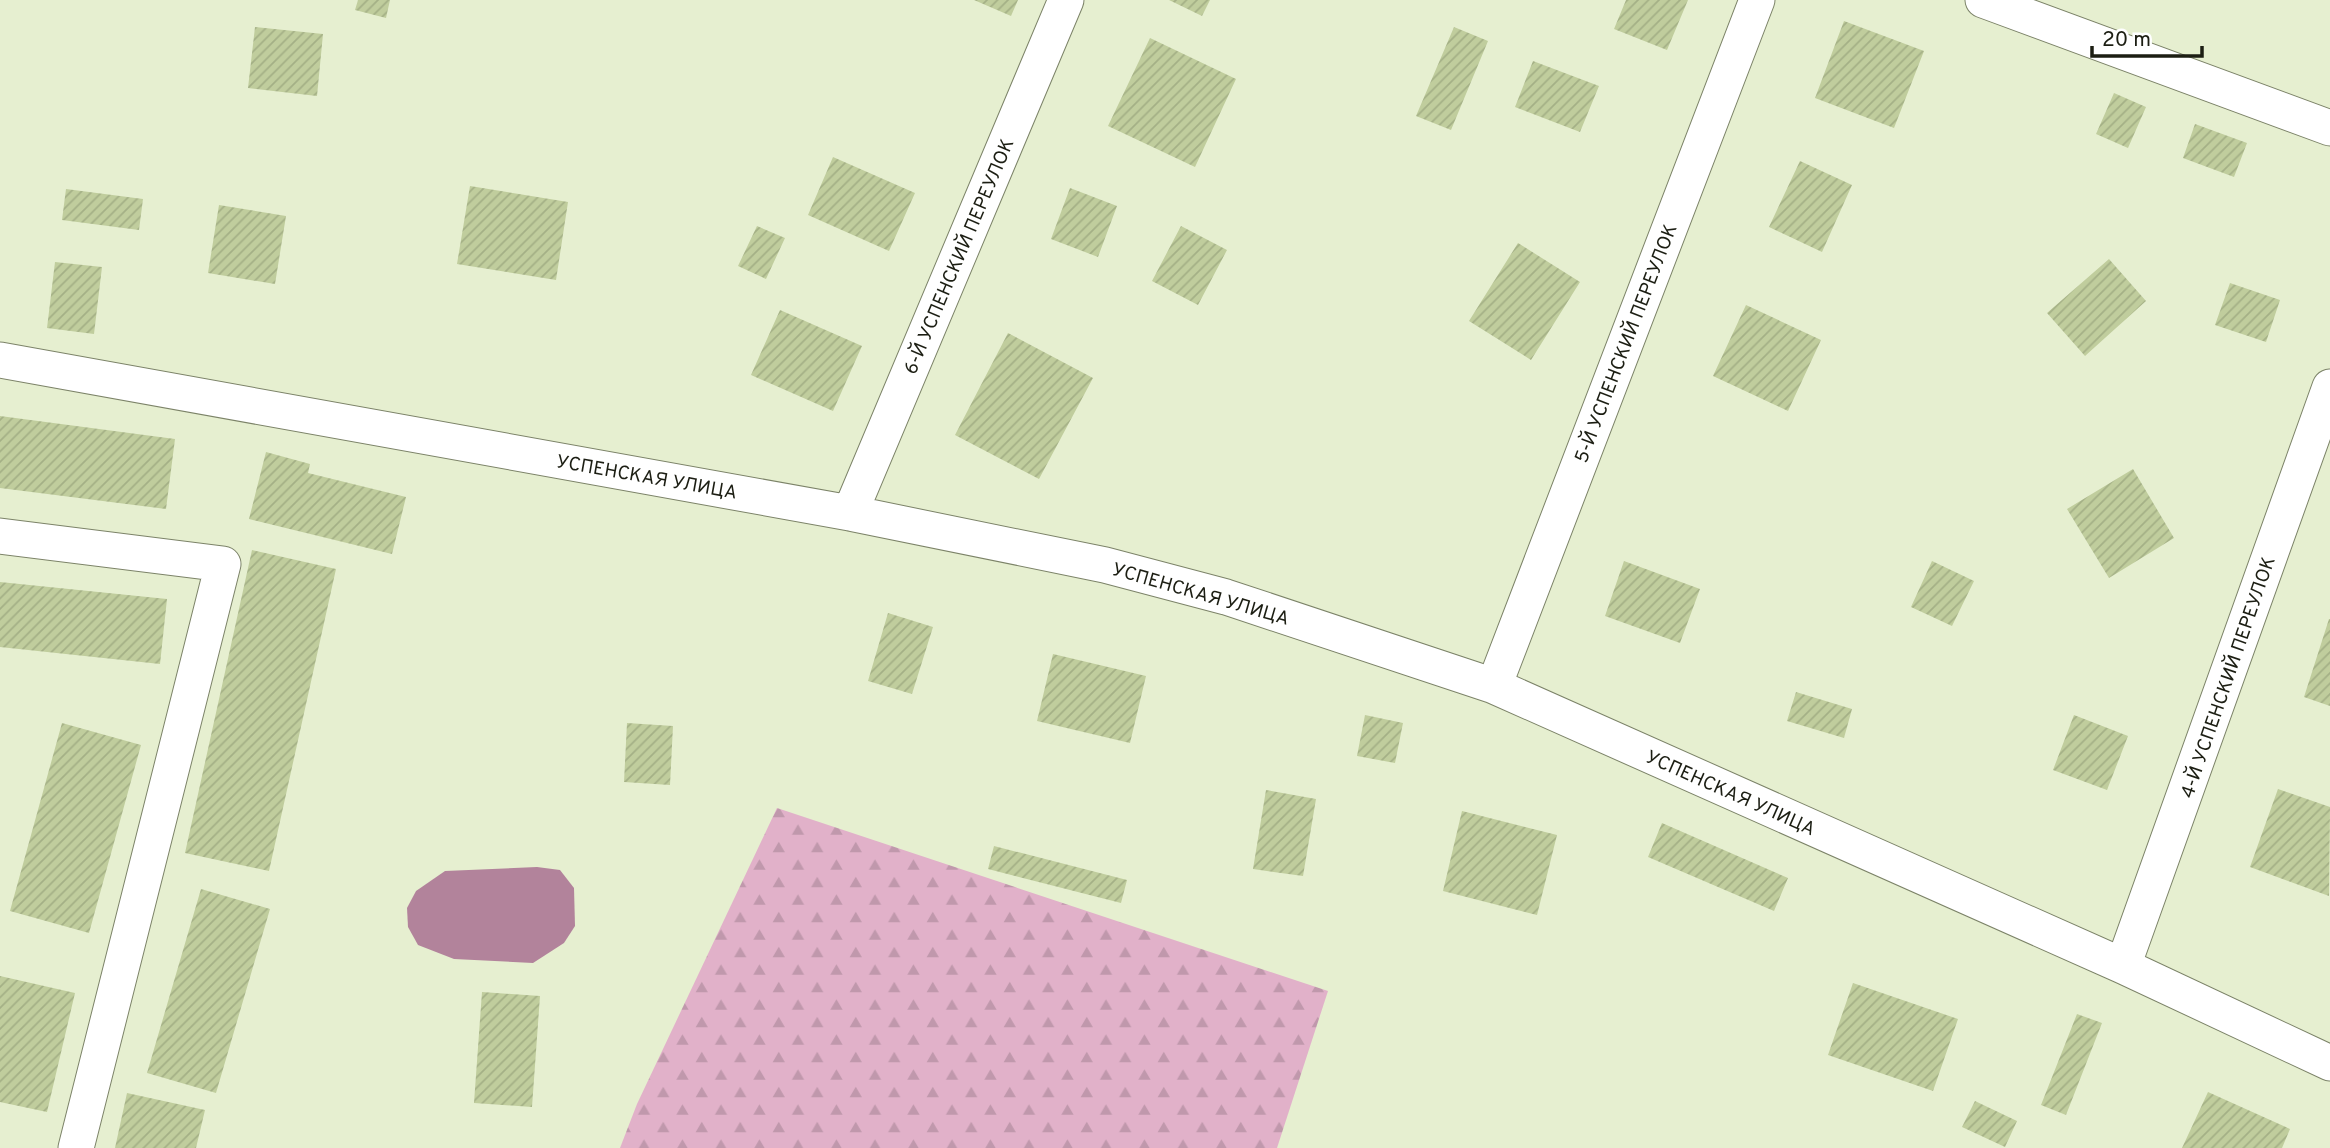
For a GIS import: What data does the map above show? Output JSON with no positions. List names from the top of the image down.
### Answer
{
  "streets": {
    "street": [
      "6-Й УСПЕНСКИЙ ПЕРЕУЛОК",
      "5-Й УСПЕНСКИЙ ПЕРЕУЛОК",
      "УСПЕНСКАЯ УЛИЦА",
      "4-Й УСПЕНСКИЙ ПЕРЕУЛОК"
    ]
  },
  "crossings": [
    ["6-Й УСПЕНСКИЙ ПЕРЕУЛОК", "УСПЕНСКАЯ УЛИЦА"],
    ["5-Й УСПЕНСКИЙ ПЕРЕУЛОК", "УСПЕНСКАЯ УЛИЦА"],
    ["УСПЕНСКАЯ УЛИЦА", "4-Й УСПЕНСКИЙ ПЕРЕУЛОК"]
  ],
  "scale_bar": "20 m"
}
